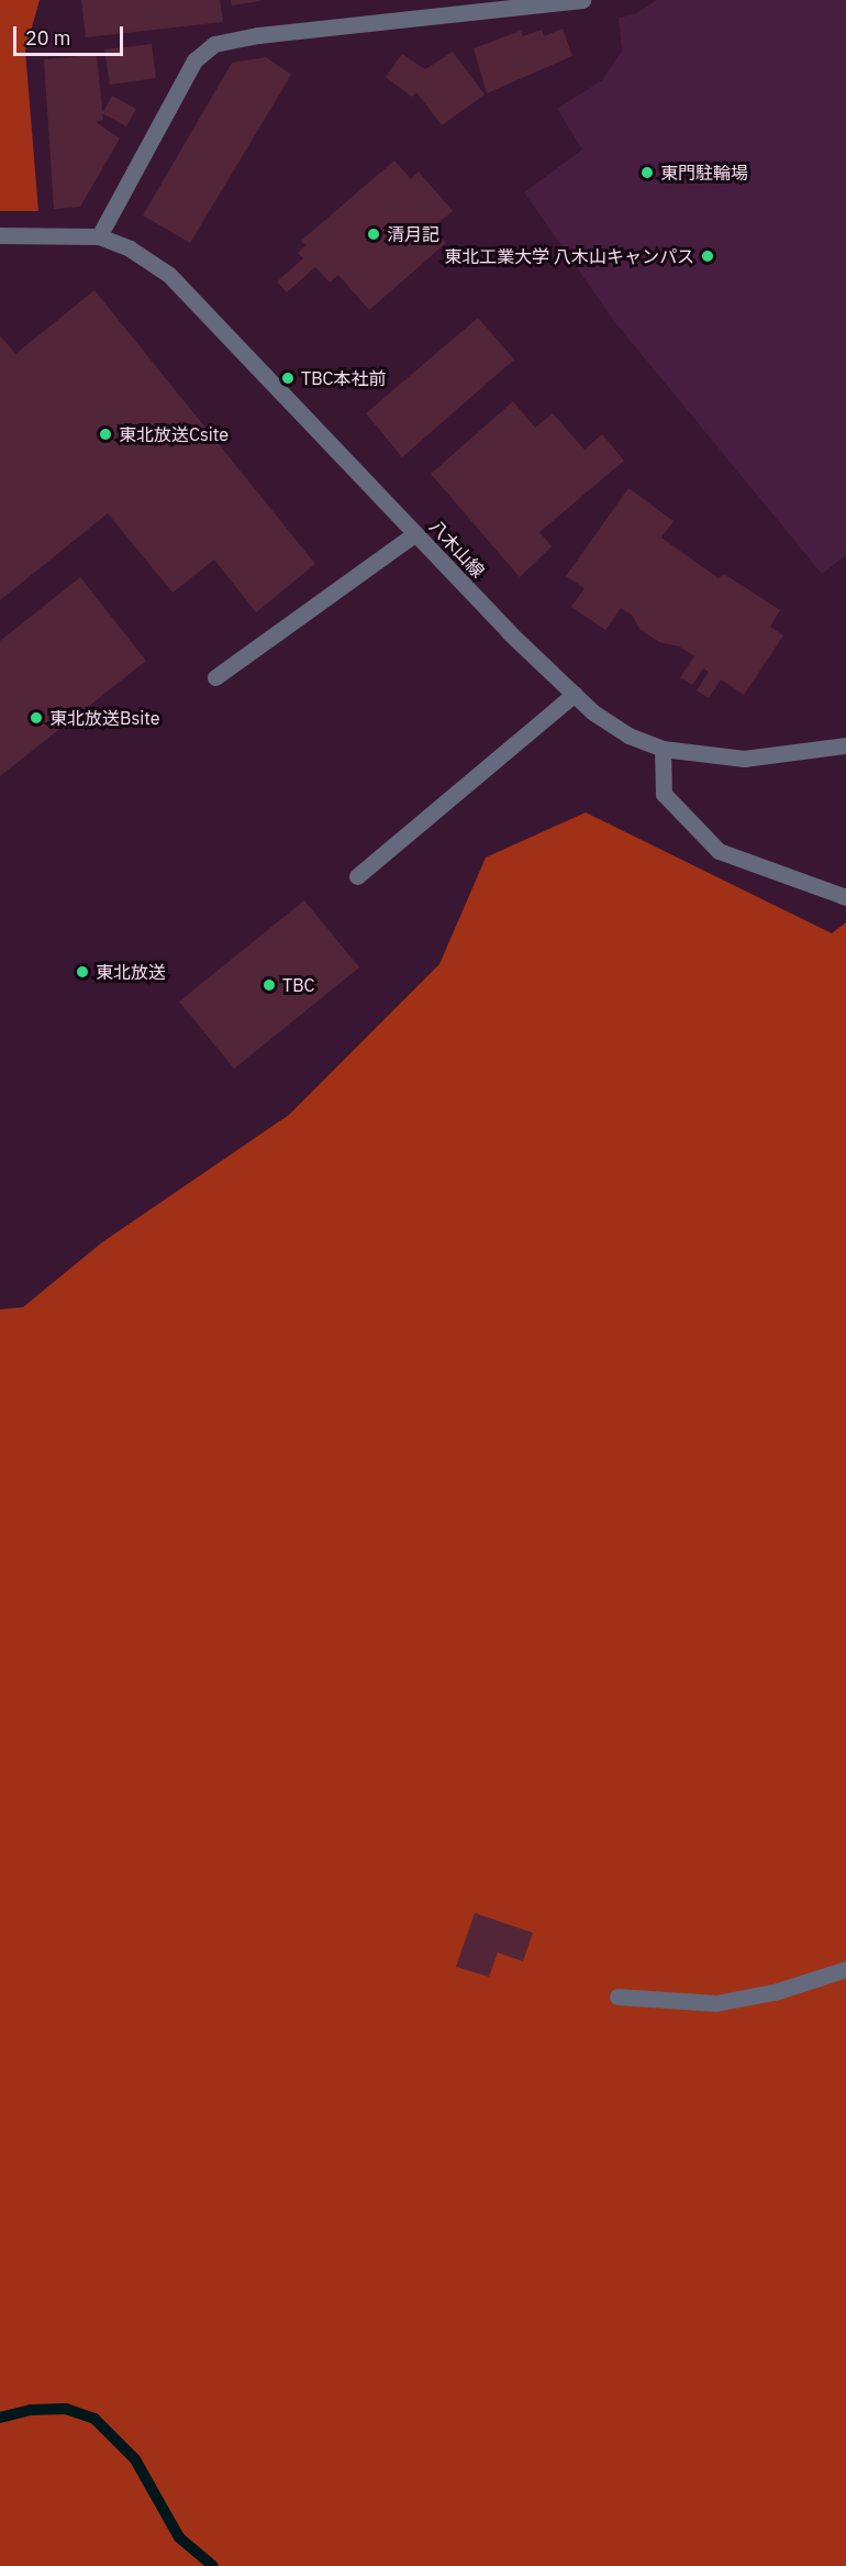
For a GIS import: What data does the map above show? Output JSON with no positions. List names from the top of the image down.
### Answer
{
  "streets": {
    "street": ["八木山線"]
  },
  "places": [
    "東門駐輪場",
    "清月記",
    "東北工業大学 八木山キャンパス",
    "TBC本社前",
    "東北放送Csite",
    "東北放送Bsite",
    "東北放送",
    "TBC"
  ],
  "scale_bar": "20 m"
}
